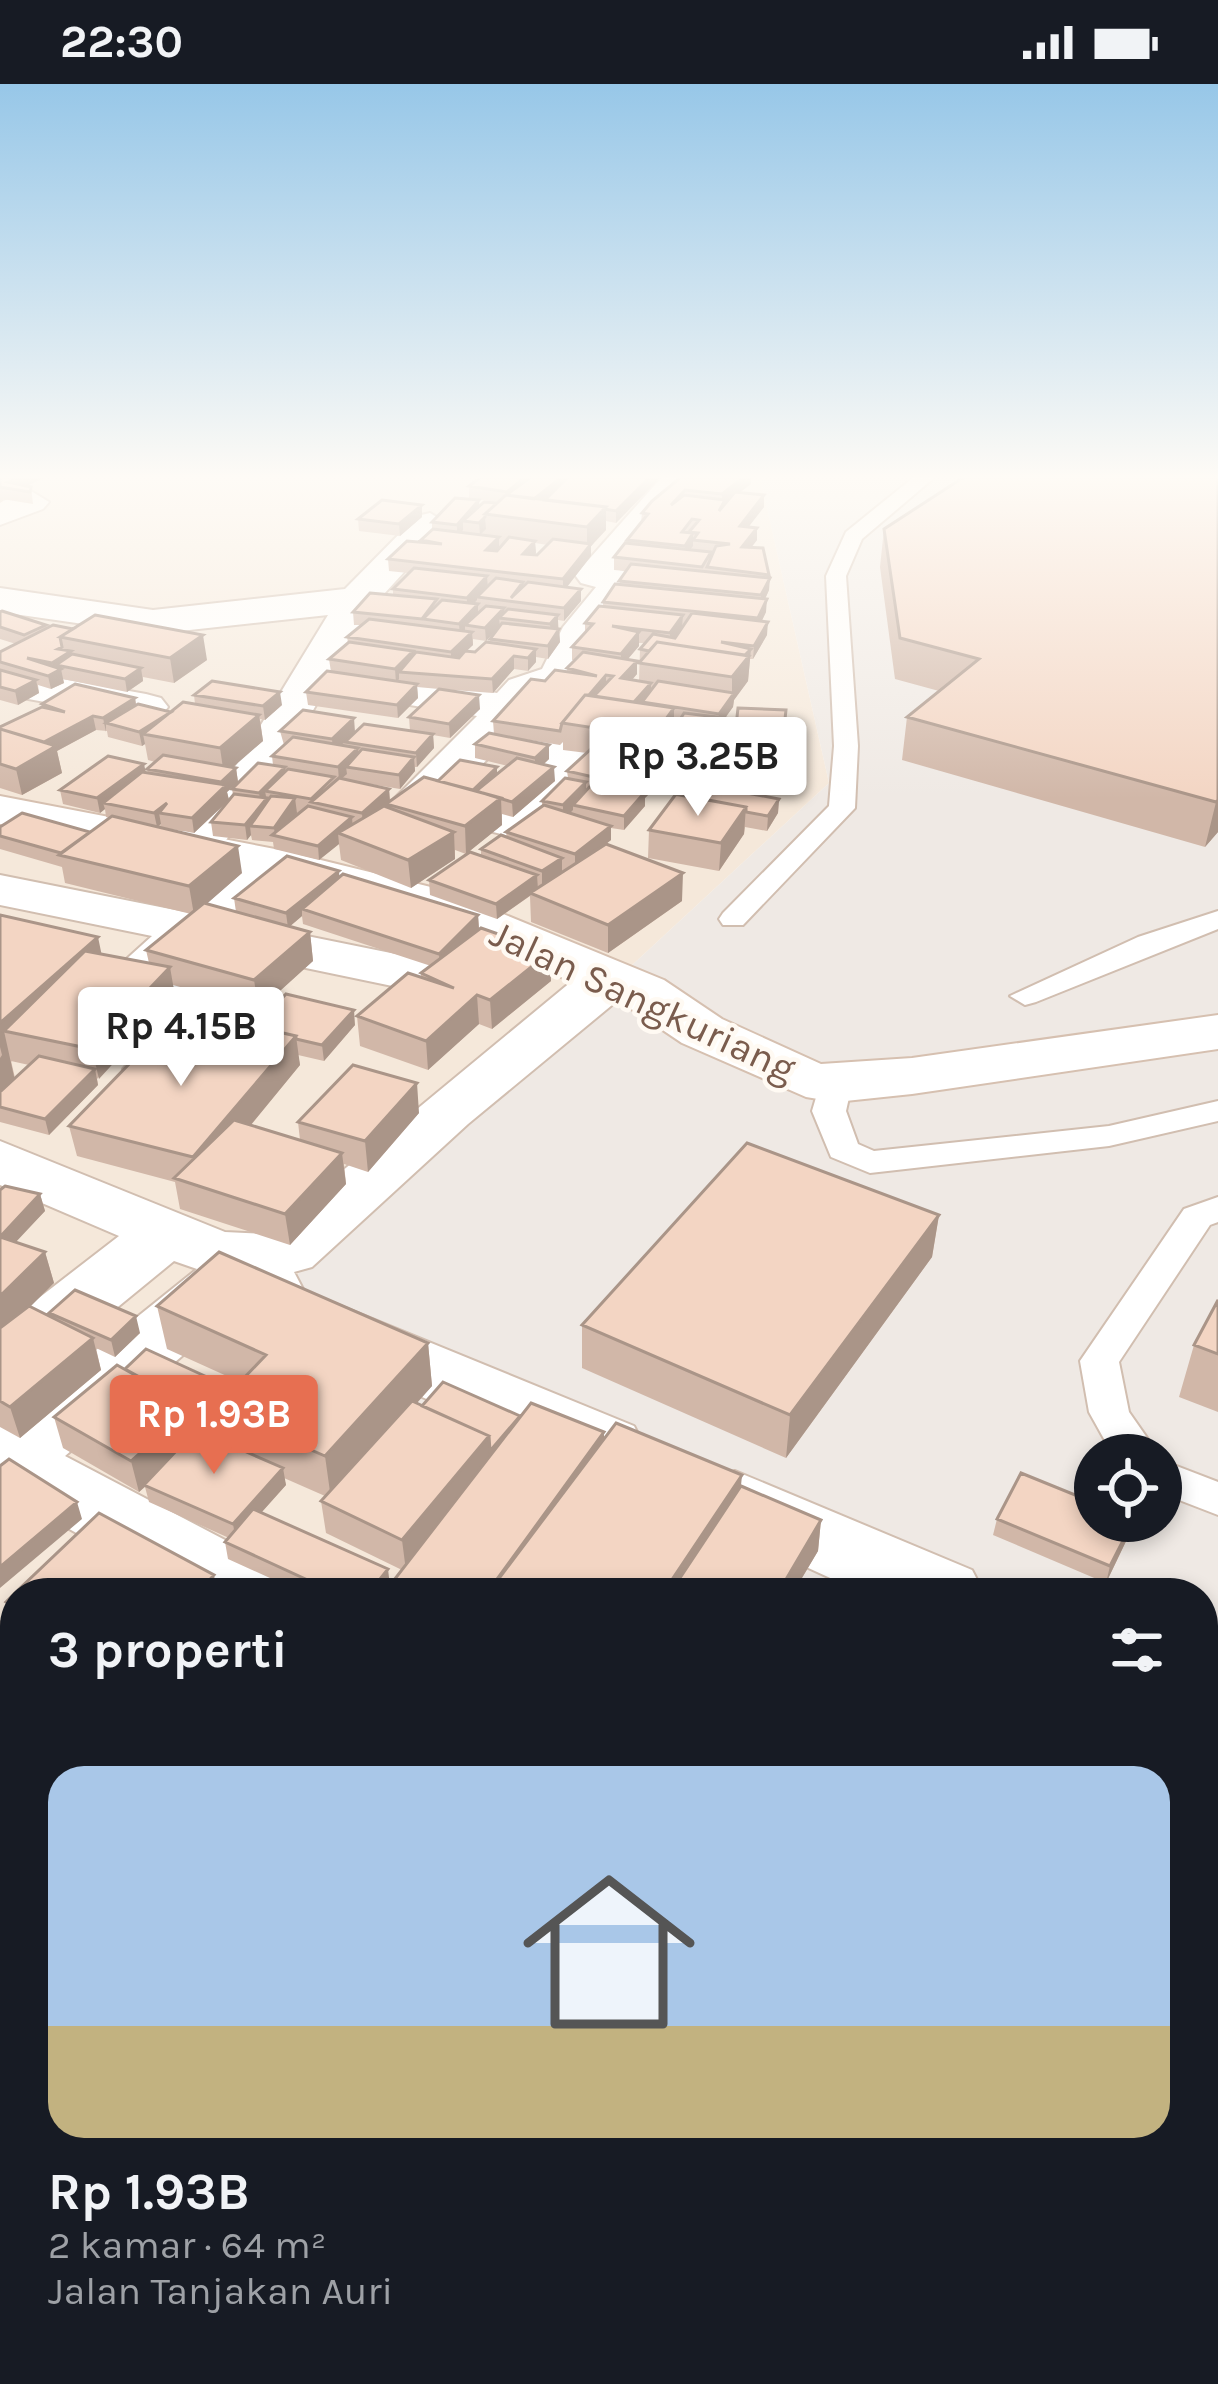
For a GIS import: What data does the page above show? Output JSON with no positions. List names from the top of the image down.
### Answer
{
  "streets": {
    "street": ["Jalan Sangkuriang"]
  },
  "page": {
    "status": "22:30",
    "price": ["Rp 3.25B", "Rp 4.15B", "Rp 1.93B"],
    "heading": "3 properti",
    "list": [
      {
        "name": "Rp 1.93B",
        "note": "2 kamar · 64 m² · Jalan Tanjakan Auri"
      }
    ]
  }
}
